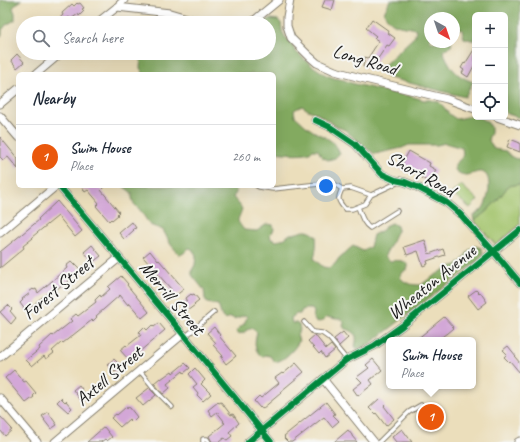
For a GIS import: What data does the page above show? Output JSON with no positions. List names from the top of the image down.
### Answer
{
  "streets": {
    "street": [
      "Long Road",
      "Short Road",
      "Wheaton Avenue",
      "Forest Street",
      "Merrill Street",
      "Axtell Street"
    ]
  },
  "crossings": [
    ["Short Road", "Wheaton Avenue"],
    ["Wheaton Avenue", "Merrill Street"],
    ["Forest Street", "Merrill Street"],
    ["Merrill Street", "Axtell Street"]
  ],
  "north": "bottom right",
  "page": {
    "map_buttons": ["+", "−"],
    "search": "Search here",
    "heading": "Nearby",
    "list": [
      {
        "mark": "1",
        "name": "Swim House",
        "note": "Place",
        "value": "260 m"
      }
    ],
    "popup": ["Swim House", "Place"],
    "pins": "1"
  }
}
